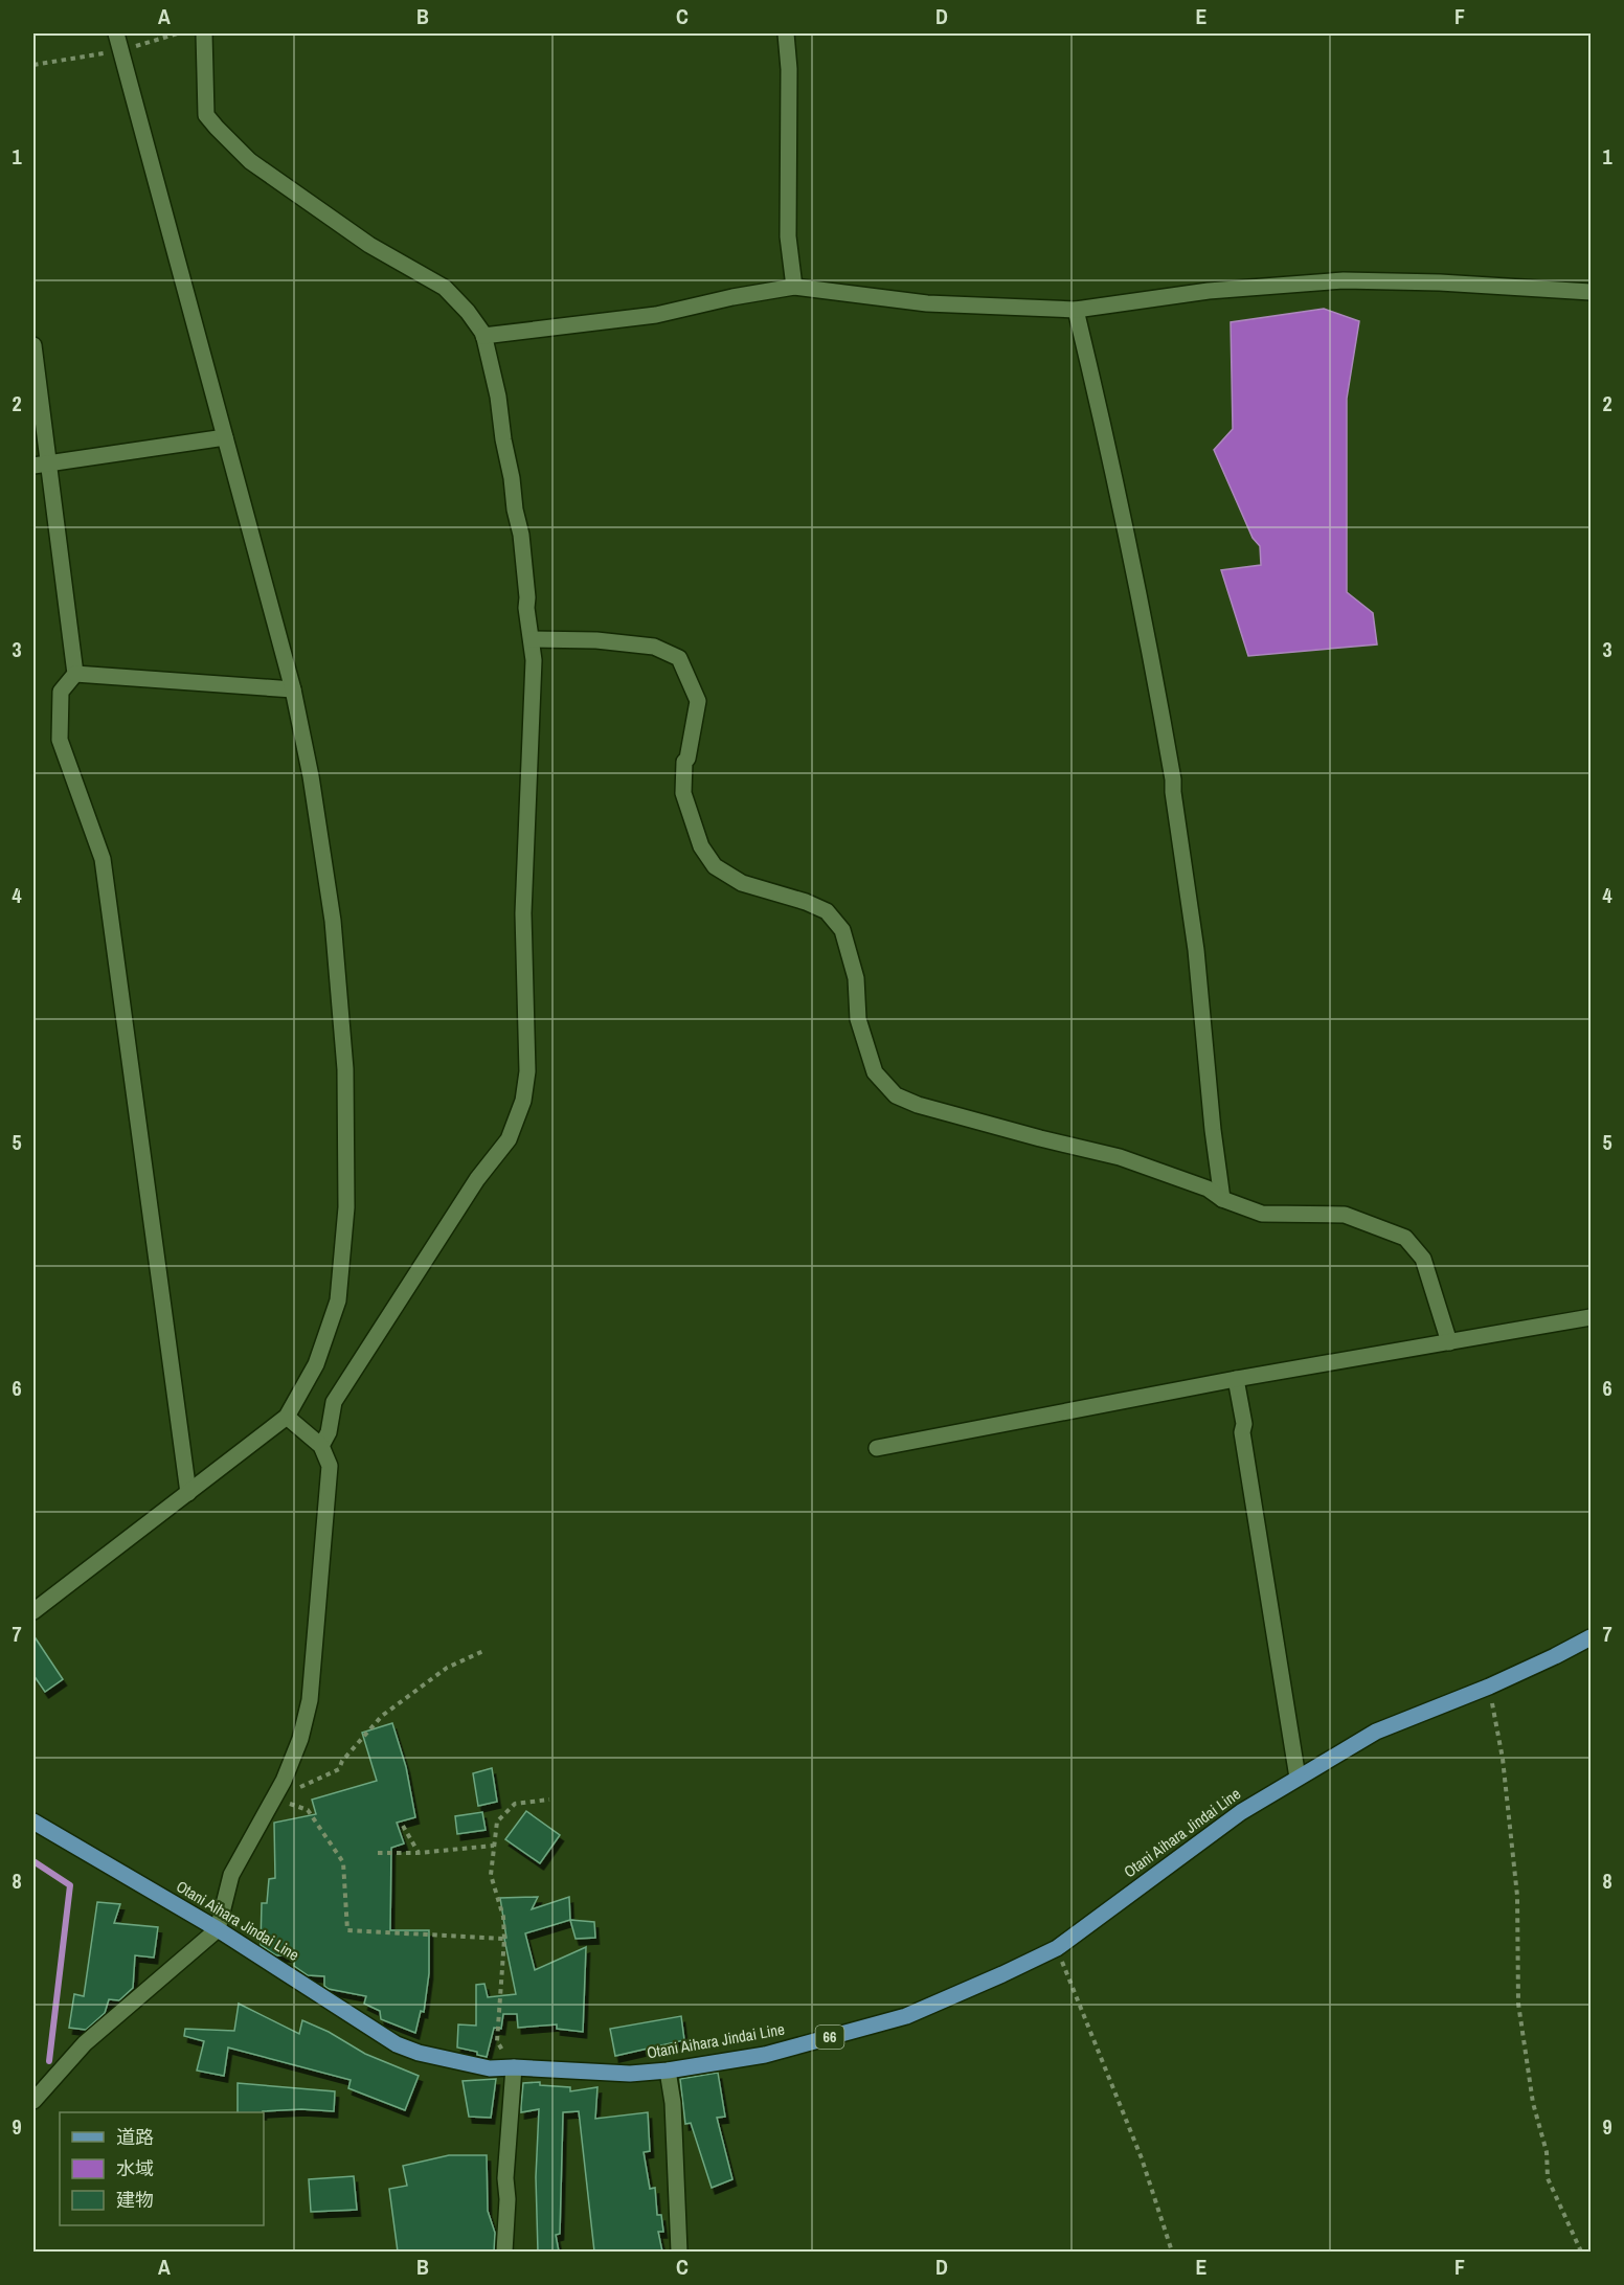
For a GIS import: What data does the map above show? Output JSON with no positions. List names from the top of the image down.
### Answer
{
  "streets": {
    "main road": ["Otani Aihara Jindai Line", "66"]
  },
  "legend": ["道路", "水域", "建物"],
  "grid": {
    "columns": [
      "A",
      "B",
      "C",
      "D",
      "E",
      "F"
    ],
    "rows": [
      "1",
      "2",
      "3",
      "4",
      "5",
      "6",
      "7",
      "8",
      "9"
    ]
  }
}
